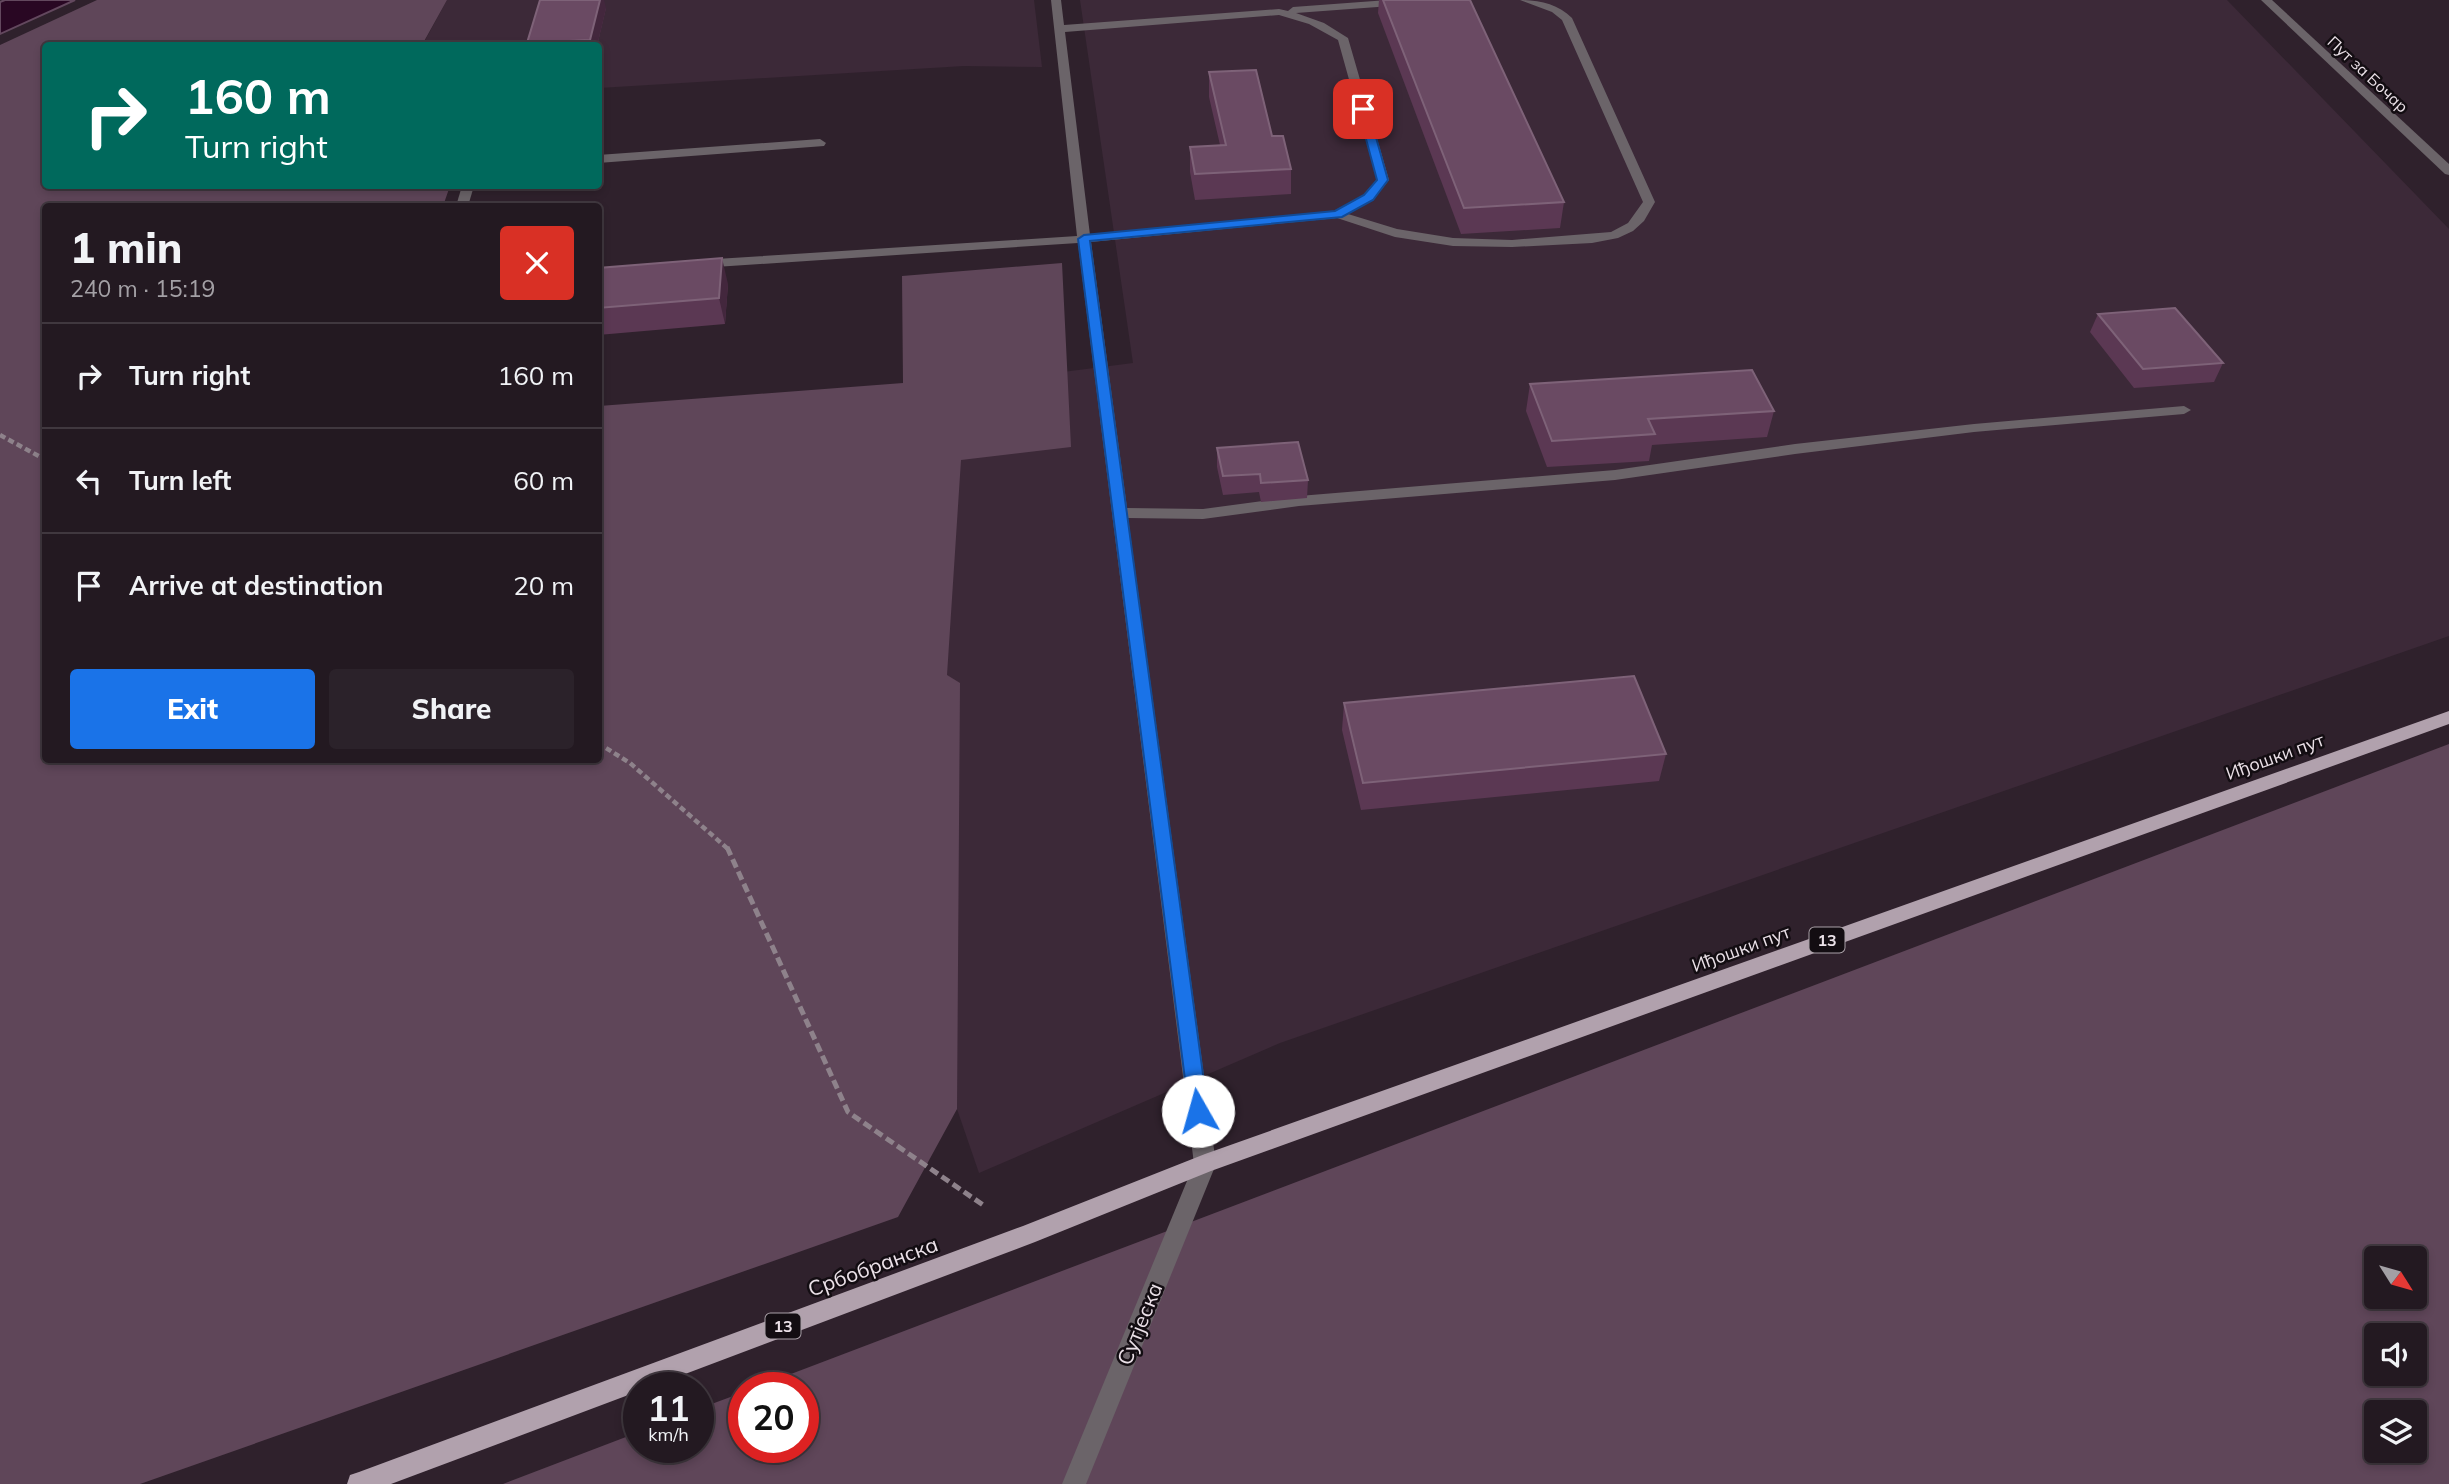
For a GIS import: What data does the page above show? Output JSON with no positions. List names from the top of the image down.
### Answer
{
  "streets": {
    "main road": ["Иђошки пут", "13", "Србобранска"],
    "street": ["Пут за Бочар", "Сутјеска"]
  },
  "crossings": [
    ["Иђошки пут", "Србобранска"],
    ["Иђошки пут", "Сутјеска"],
    ["Србобранска", "Сутјеска"]
  ],
  "north": "bottom right",
  "page": {
    "turn": ["160 m", "Turn right"],
    "heading": ["1 min", "240 m · 15:19"],
    "list": [
      {
        "name": "Turn right",
        "value": "160 m"
      },
      {
        "name": "Turn left",
        "value": "60 m"
      },
      {
        "name": "Arrive at destination",
        "value": "20 m"
      }
    ],
    "buttons": ["Exit", "Share"],
    "speed": "11 km/h",
    "limit": "20"
  }
}
